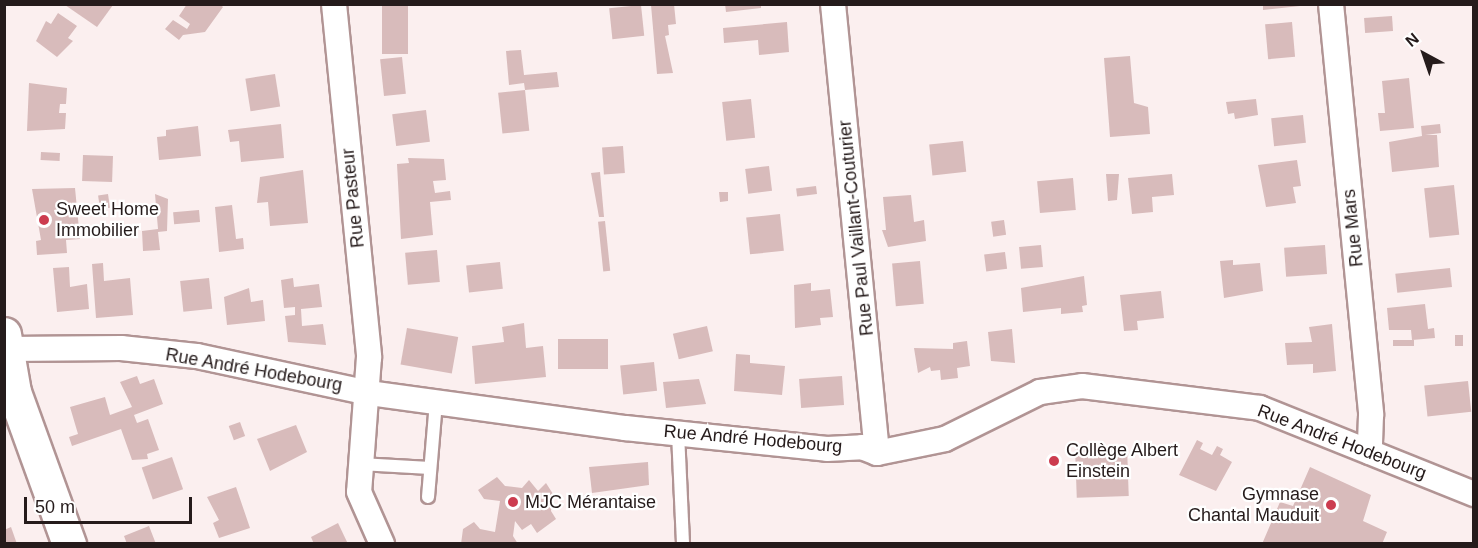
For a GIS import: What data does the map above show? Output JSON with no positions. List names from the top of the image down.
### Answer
{
  "streets": {
    "street": [
      "Rue Pasteur",
      "Rue Paul Vaillant-Couturier",
      "Rue Mars",
      "Rue André Hodebourg"
    ]
  },
  "crossings": [
    ["Rue Pasteur", "Rue André Hodebourg"],
    ["Rue Paul Vaillant-Couturier", "Rue André Hodebourg"],
    ["Rue Mars", "Rue André Hodebourg"]
  ],
  "places": [
    "Sweet Home Immobilier",
    "Collège Albert Einstein",
    "MJC Mérantaise",
    "Gymnase Chantal Mauduit"
  ],
  "scale_bar": "50 m",
  "north": "top left"
}
